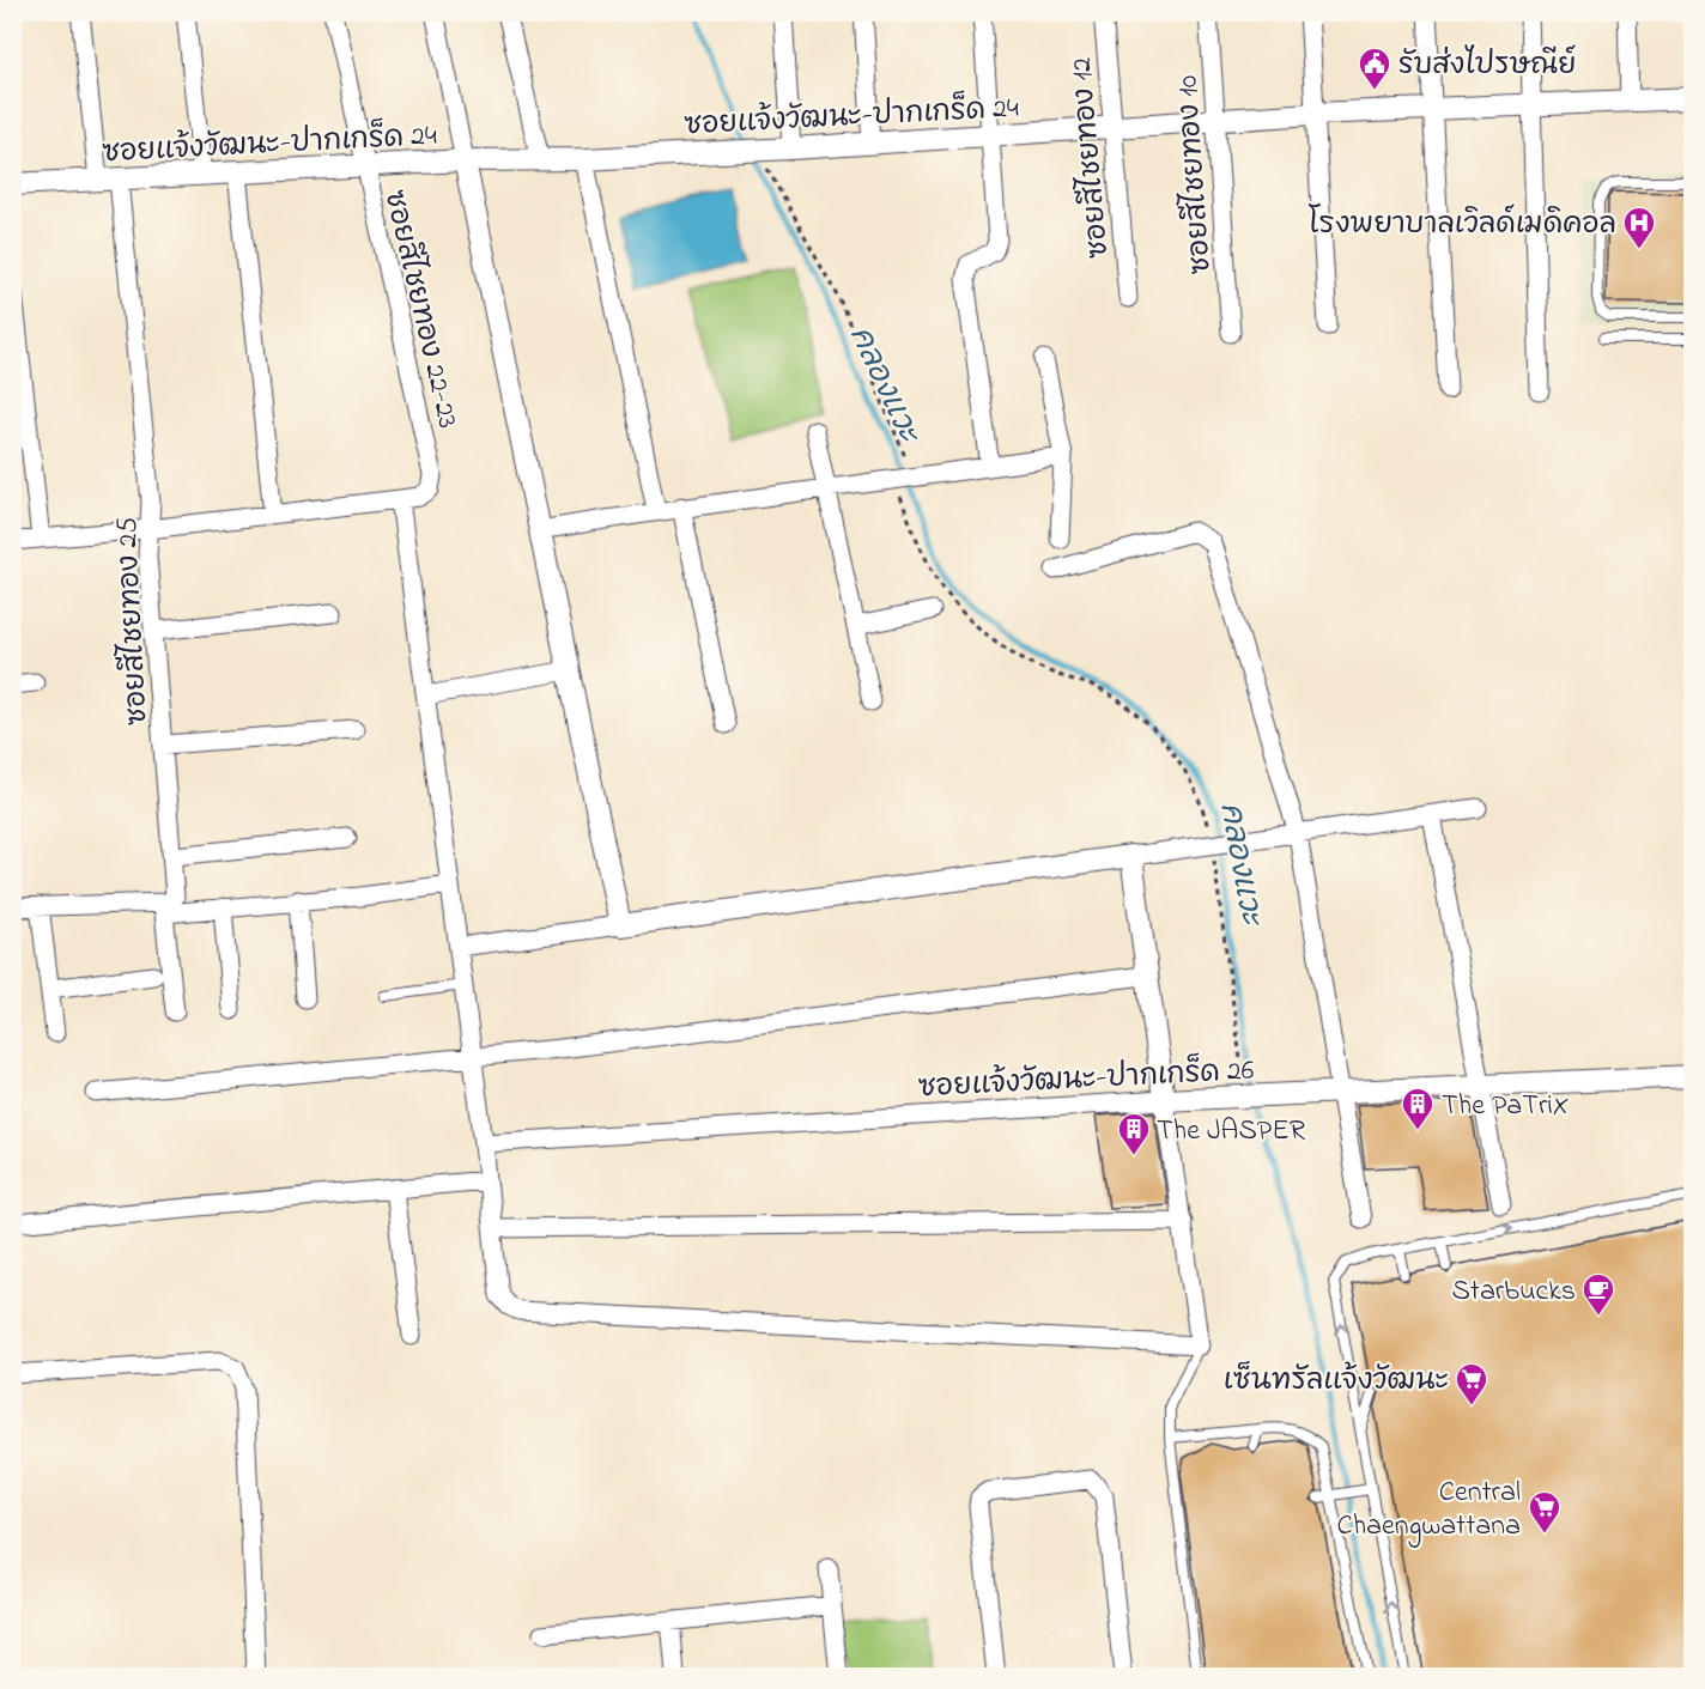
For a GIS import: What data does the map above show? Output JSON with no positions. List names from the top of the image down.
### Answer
{
  "streets": {
    "street": [
      "ซอยแจ้งวัฒนะ-ปากเกร็ด 24",
      "ซอยสีไชยทอง 12",
      "ซอยสีไชยทอง 10",
      "ซอยสีไชยทอง 22-23",
      "ซอยสีไชยทอง 25",
      "ซอยแจ้งวัฒนะ-ปากเกร็ด 26"
    ]
  },
  "crossings": [
    ["ซอยแจ้งวัฒนะ-ปากเกร็ด 24", "ซอยสีไชยทอง 12"],
    ["ซอยแจ้งวัฒนะ-ปากเกร็ด 24", "ซอยสีไชยทอง 10"],
    ["ซอยแจ้งวัฒนะ-ปากเกร็ด 24", "ซอยสีไชยทอง 22-23"],
    ["ซอยแจ้งวัฒนะ-ปากเกร็ด 24", "ซอยสีไชยทอง 25"]
  ],
  "water": ["คลองแวะ"],
  "places": {
    "public building": ["รับส่งไปรษณีย์"],
    "hospital": ["โรงพยาบาลเวิลด์เมดิคอล"],
    "building": ["The PaTriX", "The JASPER"],
    "cafe": ["Starbucks"],
    "supermarket": ["เซ็นทรัลแจ้งวัฒนะ", "Central Chaengwattana"]
  }
}
